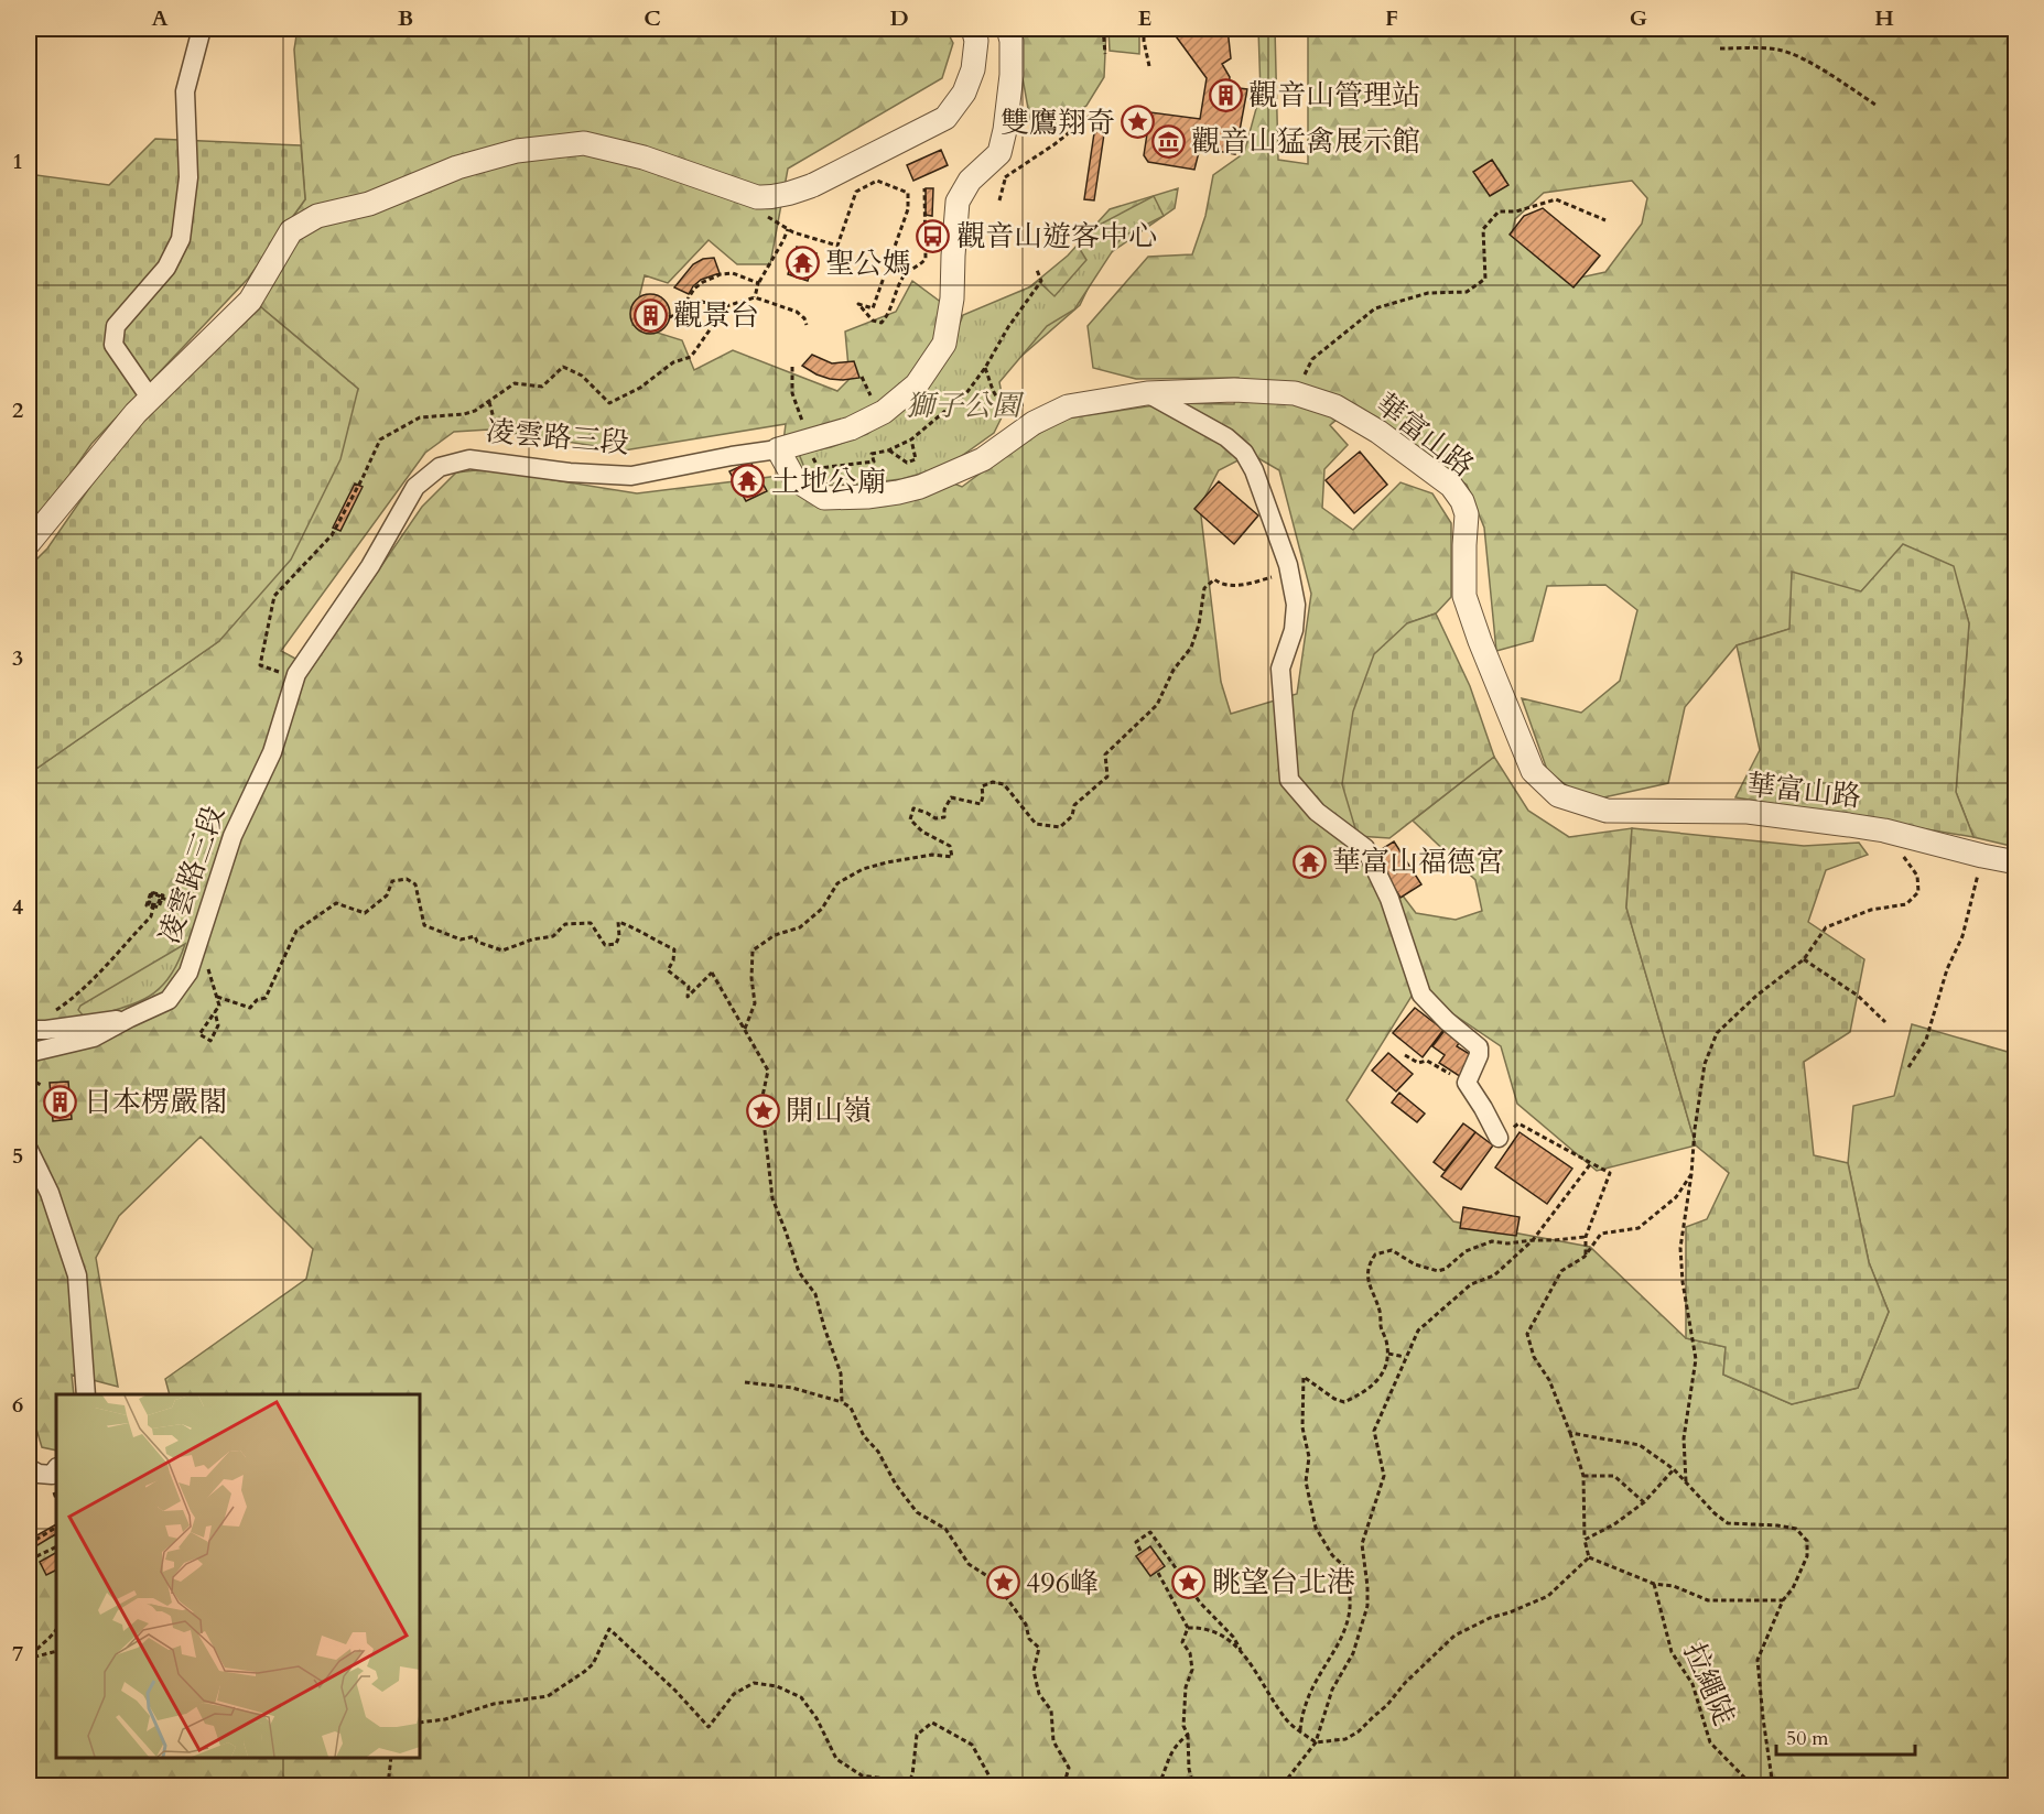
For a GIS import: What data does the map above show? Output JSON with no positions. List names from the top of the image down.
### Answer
{
  "streets": {
    "street": ["華富山路", "凌雲路三段"],
    "path": ["拉繩陡"]
  },
  "crossings": [
    ["華富山路", "凌雲路三段"]
  ],
  "parks": ["獅子公園"],
  "places": {
    "building": ["觀音山管理站", "觀景台", "日本楞嚴閣"],
    "place": [
      "雙鷹翔奇",
      "開山嶺",
      "眺望台北港",
      "496峰"
    ],
    "museum": ["觀音山猛禽展示館"],
    "bus stop": ["觀音山遊客中心"],
    "temple": ["聖公媽", "土地公廟", "華富山福德宮"]
  },
  "scale_bar": "50 m",
  "grid": {
    "columns": [
      "A",
      "B",
      "C",
      "D",
      "E",
      "F",
      "G",
      "H"
    ],
    "rows": [
      "1",
      "2",
      "3",
      "4",
      "5",
      "6",
      "7"
    ]
  }
}
